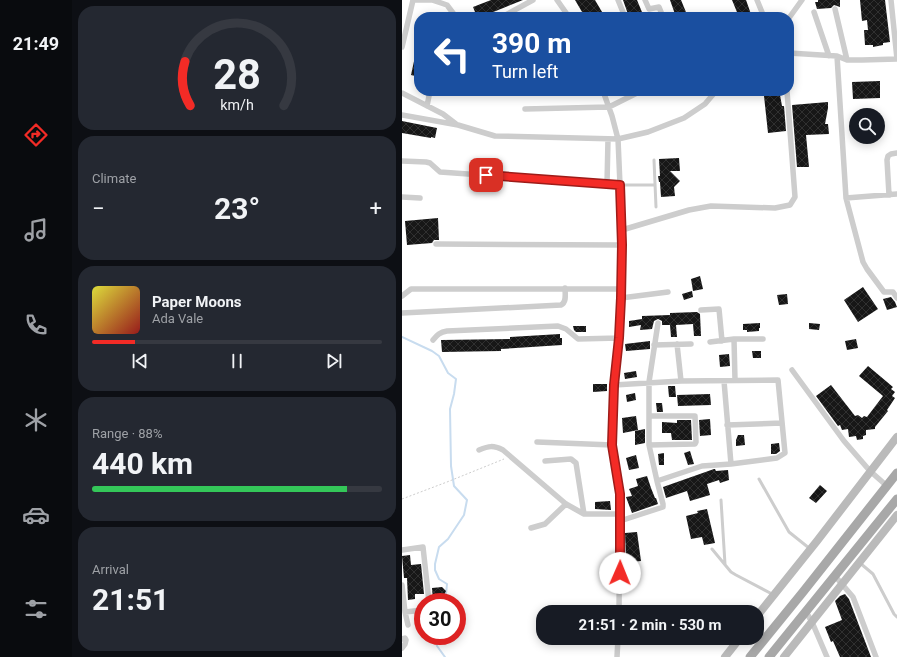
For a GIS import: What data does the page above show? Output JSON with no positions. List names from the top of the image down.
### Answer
{
  "page": {
    "tabs": "21:49",
    "turn": ["390 m", "Turn left"],
    "tile": [
      "Climate",
      ["Range · 88%", "440 km"],
      ["Arrival", "21:51"]
    ],
    "heat": ["−", "23°", "+"],
    "song": ["Paper Moons", "Ada Vale"],
    "limit": "30",
    "trip": "21:51 · 2 min · 530 m",
    "gauge": ["28", "km/h"]
  }
}
